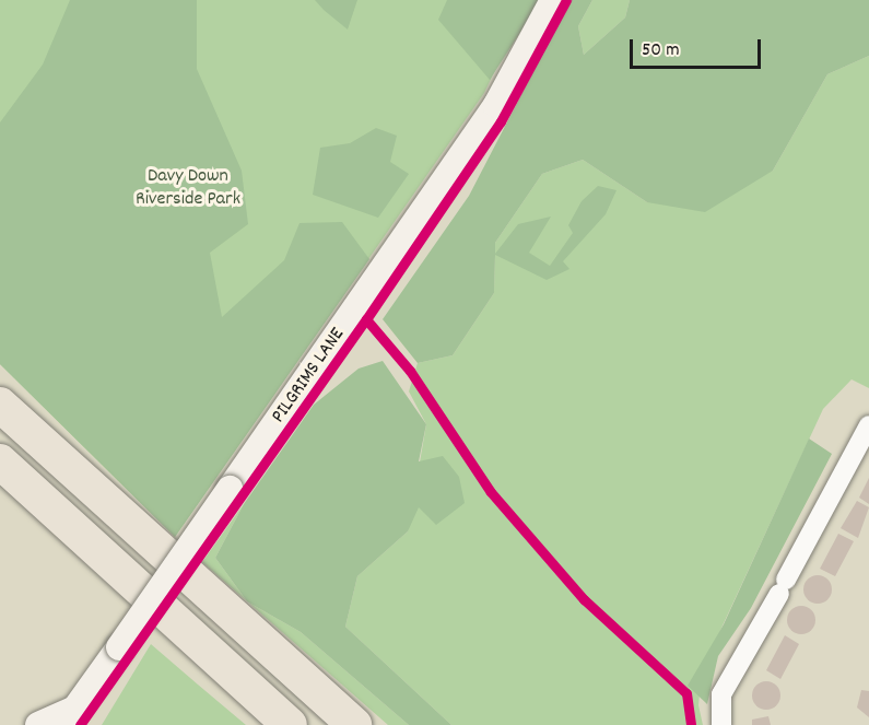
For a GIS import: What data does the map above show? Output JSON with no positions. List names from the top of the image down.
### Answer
{
  "streets": {
    "main road": ["PILGRIMS LANE"]
  },
  "parks": ["Davy Down Riverside Park"],
  "scale_bar": "50 m"
}
